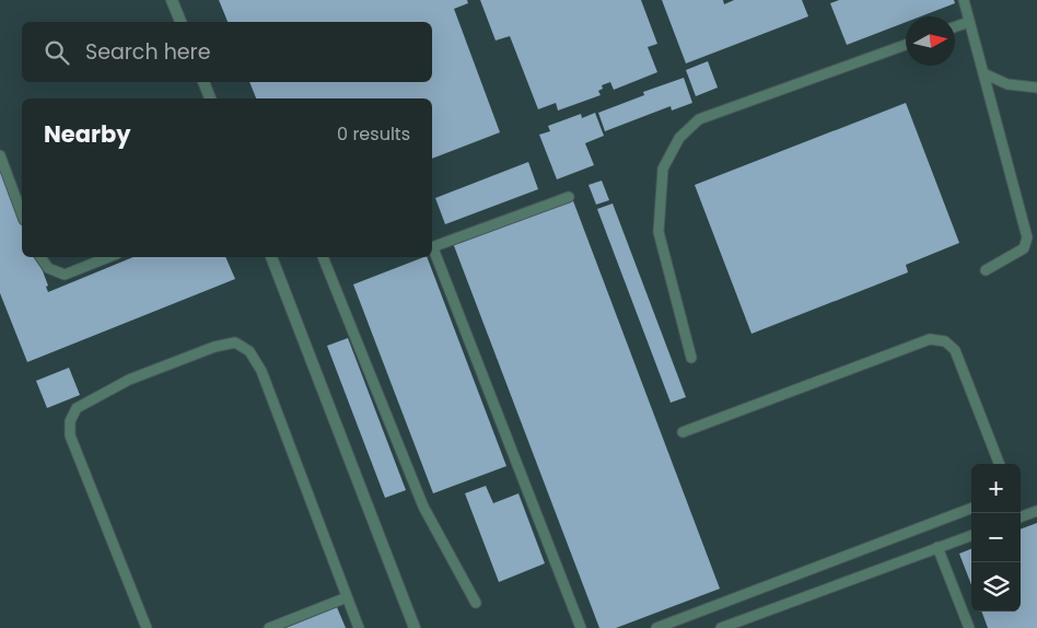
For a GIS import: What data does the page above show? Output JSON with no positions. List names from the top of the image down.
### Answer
{
  "north": "right",
  "page": {
    "search": "Search here",
    "heading": ["Nearby", "0 results"],
    "map_buttons": ["+", "−"]
  }
}
